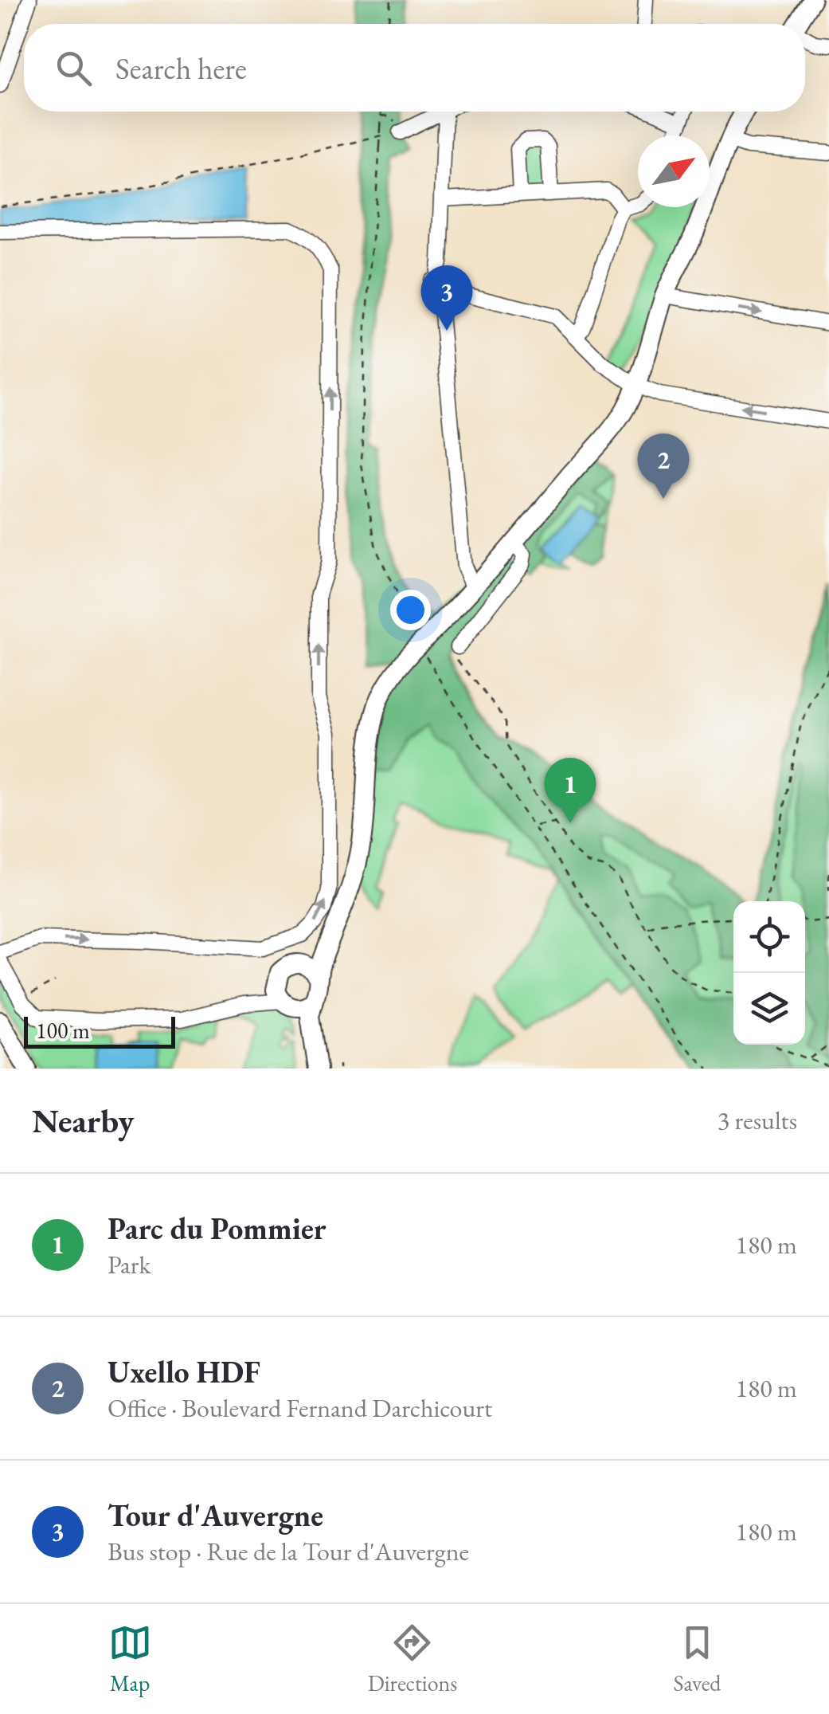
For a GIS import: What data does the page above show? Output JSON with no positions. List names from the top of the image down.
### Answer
{
  "scale_bar": "100 m",
  "north": "top right",
  "page": {
    "search": "Search here",
    "pins": ["3", "2", "1"],
    "scale": "100 m",
    "heading": ["Nearby", "3 results"],
    "list": [
      {
        "mark": "1",
        "name": "Parc du Pommier",
        "note": "Park",
        "value": "180 m"
      },
      {
        "mark": "2",
        "name": "Uxello HDF",
        "note": "Office · Boulevard Fernand Darchicourt",
        "value": "180 m"
      },
      {
        "mark": "3",
        "name": "Tour d'Auvergne",
        "note": "Bus stop · Rue de la Tour d'Auvergne",
        "value": "180 m"
      }
    ],
    "nav": ["Map", "Directions", "Saved"]
  }
}
